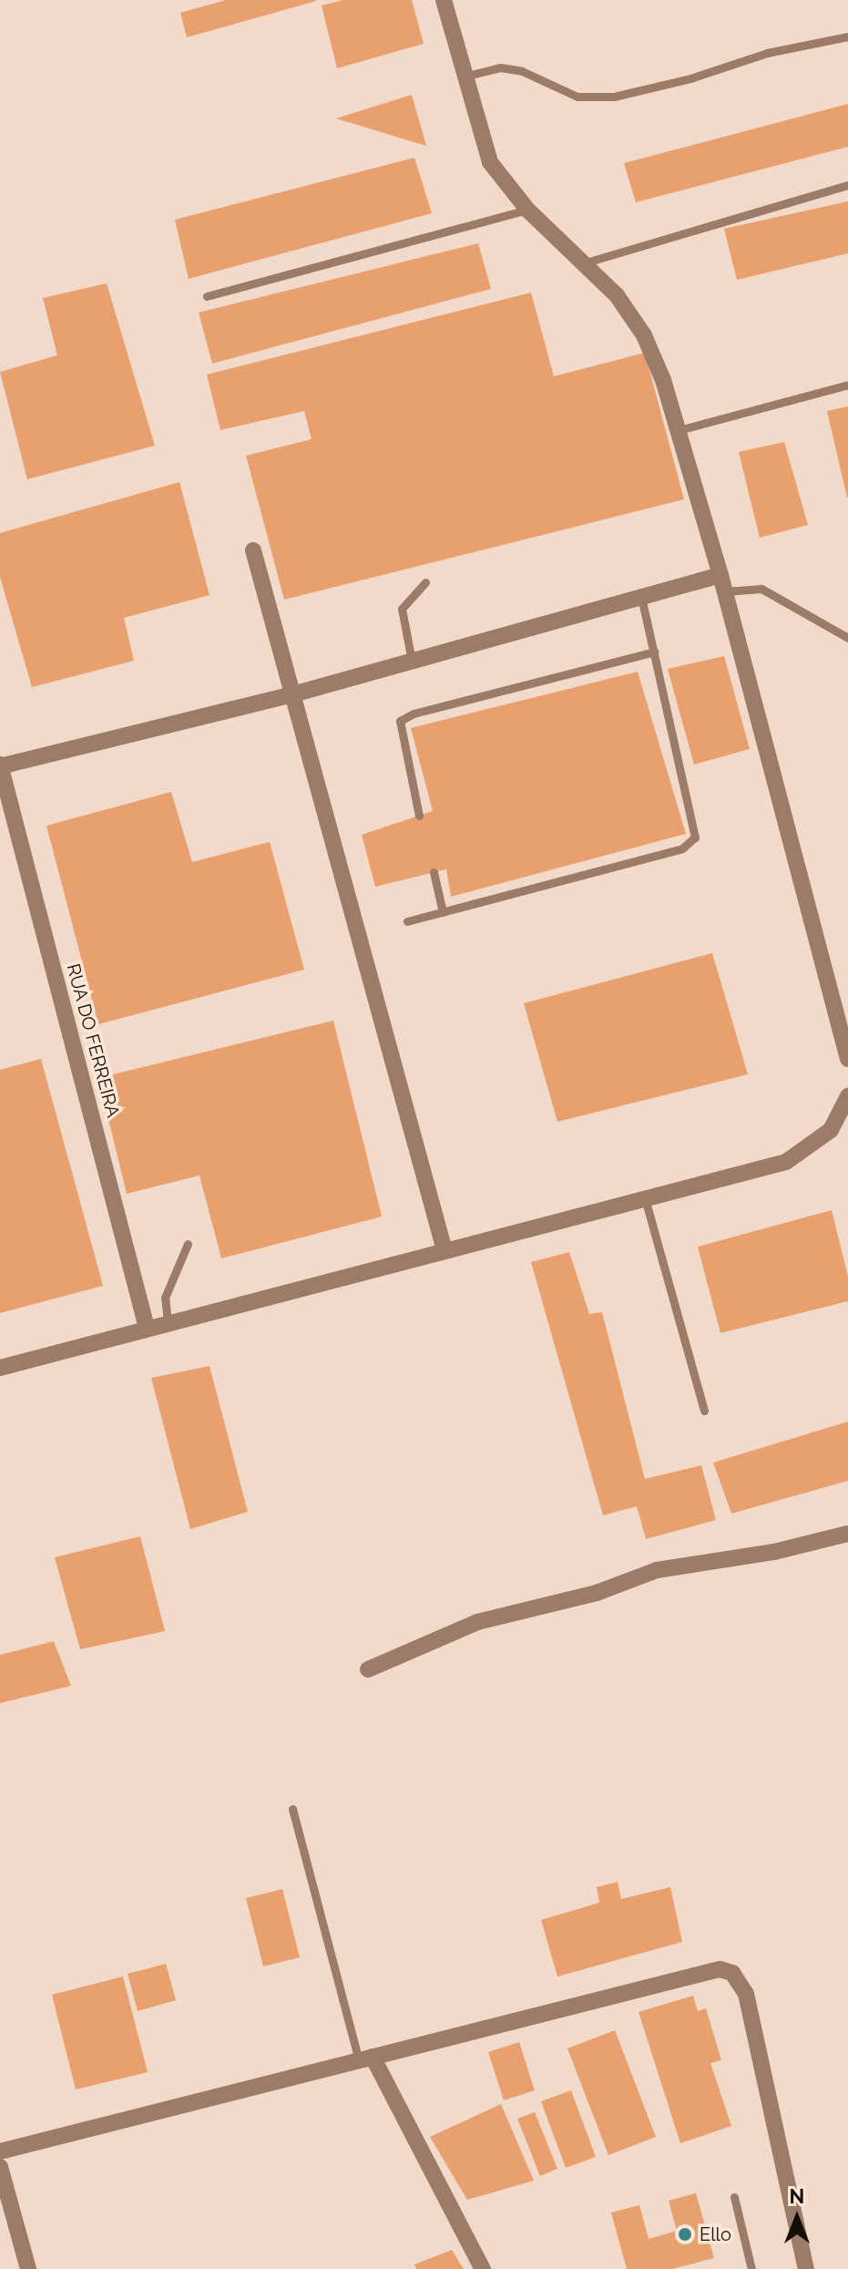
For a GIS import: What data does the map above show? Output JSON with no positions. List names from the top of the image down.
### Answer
{
  "streets": {
    "street": ["RUA DO FERREIRA"]
  },
  "places": ["Ello"],
  "north": "top"
}
